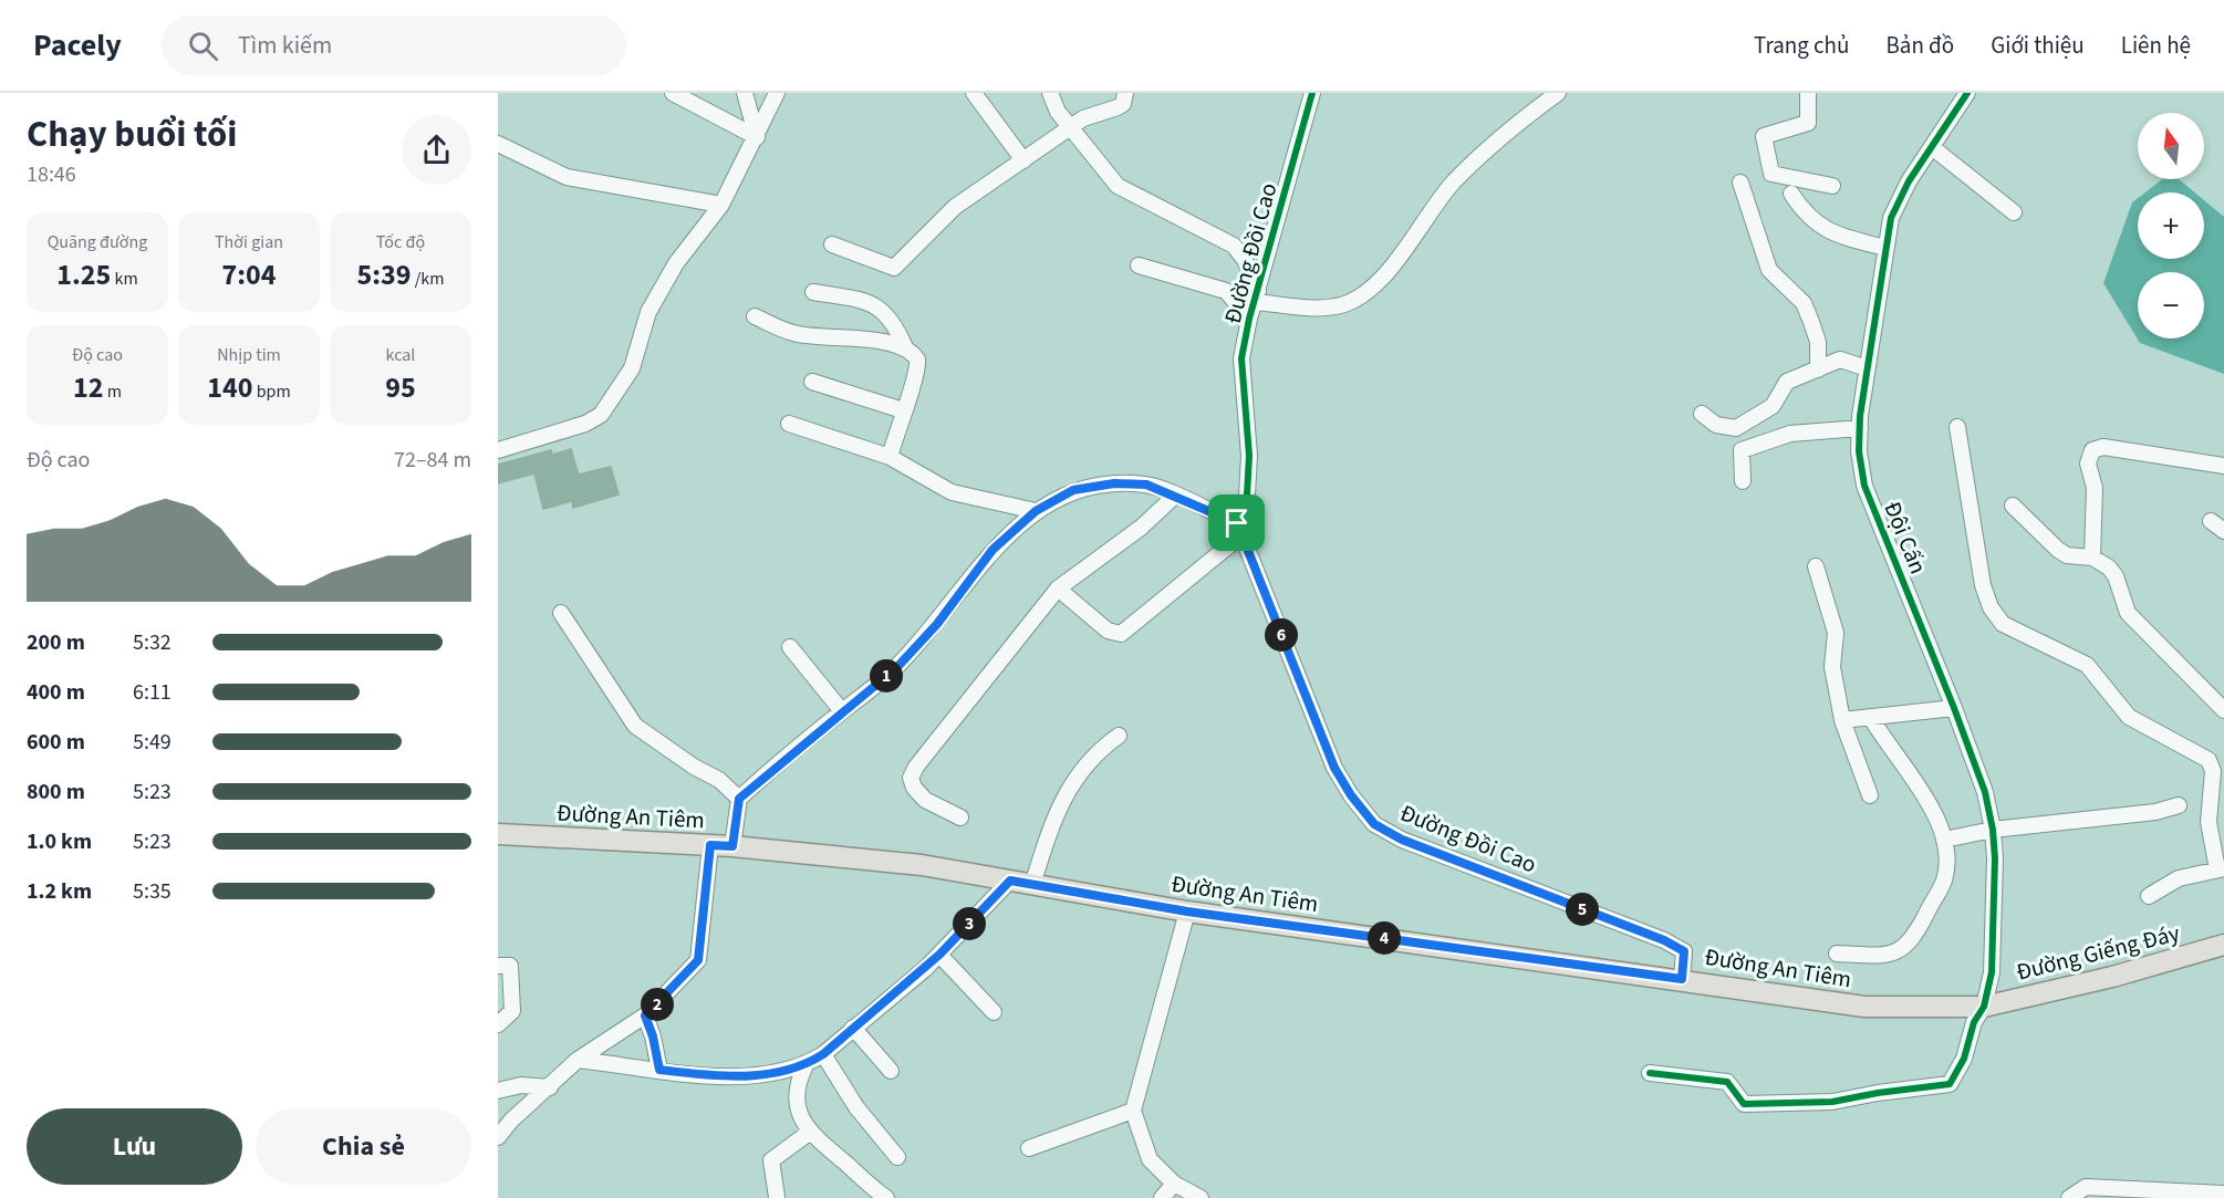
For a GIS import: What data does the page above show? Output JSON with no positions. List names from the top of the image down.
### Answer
{
  "streets": {
    "main road": ["Đường An Tiêm", "Đường Giếng Đáy"],
    "street": ["Đường Đồi Cao", "Đội Cấn"]
  },
  "crossings": [
    ["Đường Đồi Cao", "Đường An Tiêm"],
    ["Đội Cấn", "Đường An Tiêm"],
    ["Đội Cấn", "Đường Giếng Đáy"],
    ["Đường An Tiêm", "Đường Giếng Đáy"]
  ],
  "north": "top",
  "page": {
    "header": "Pacely",
    "search": "Tìm kiếm",
    "nav": [
      "Trang chủ",
      "Bản đồ",
      "Giới thiệu",
      "Liên hệ"
    ],
    "heading": ["Chạy buổi tối", "18:46"],
    "map_buttons": ["+", "−"],
    "stats": [
      ["Quãng đường", "1.25 km"],
      ["Thời gian", "7:04"],
      ["Tốc độ", "5:39 /km"],
      ["Độ cao", "12 m"],
      ["Nhịp tim", "140 bpm"],
      ["kcal", "95"]
    ],
    "chart": ["Độ cao", "72–84 m"],
    "list": [
      {
        "name": "200 m",
        "note": "5:32"
      },
      {
        "name": "400 m",
        "note": "6:11"
      },
      {
        "name": "600 m",
        "note": "5:49"
      },
      {
        "name": "800 m",
        "note": "5:23"
      },
      {
        "name": "1.0 km",
        "note": "5:23"
      },
      {
        "name": "1.2 km",
        "note": "5:35"
      }
    ],
    "pins": [
      "6",
      "1",
      "5",
      "3",
      "4",
      "2"
    ],
    "buttons": ["Lưu", "Chia sẻ"]
  }
}
